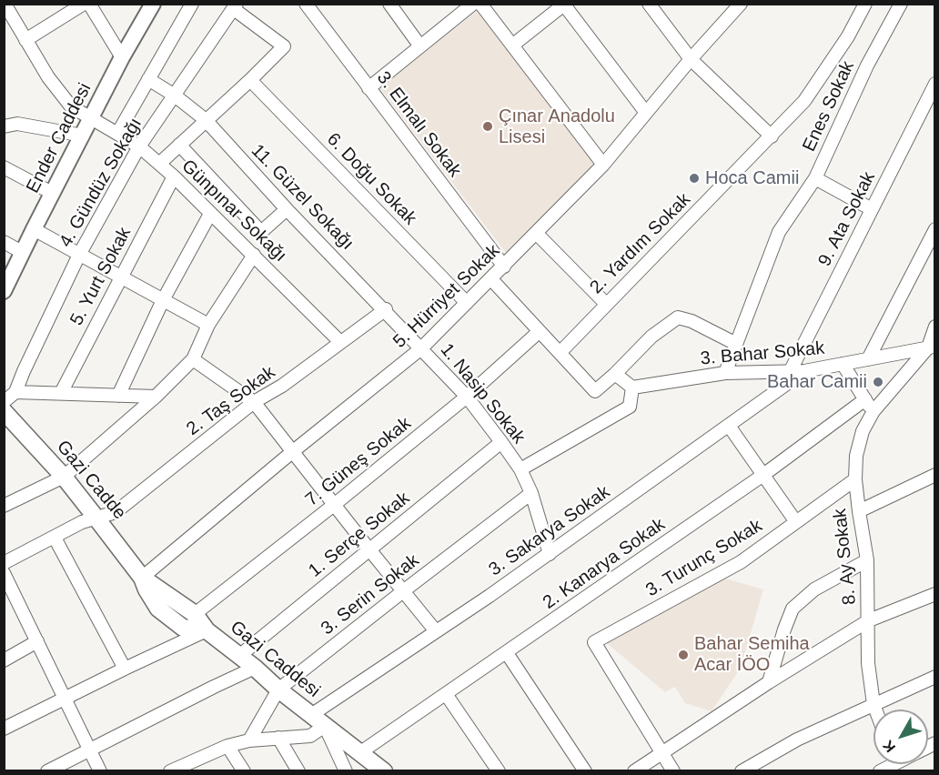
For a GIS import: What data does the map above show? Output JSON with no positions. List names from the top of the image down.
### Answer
{
  "streets": {
    "main road": ["Gazi Cadde", "Gazi Caddesi"],
    "street": [
      "Enes Sokak",
      "3. Elmalı Sokak",
      "Ender Caddesi",
      "6. Doğu Sokak",
      "4. Gündüz Sokağı",
      "11. Güzel Sokağı",
      "Günpınar Sokağı",
      "9. Ata Sokak",
      "2. Yardım Sokak",
      "5. Yurt Sokak",
      "5. Hürriyet Sokak",
      "3. Bahar Sokak",
      "1. Nasip Sokak",
      "2. Taş Sokak",
      "7. Güneş Sokak",
      "3. Sakarya Sokak",
      "1. Serçe Sokak",
      "8. Ay Sokak",
      "3. Turunç Sokak",
      "2. Kanarya Sokak",
      "3. Serin Sokak"
    ]
  },
  "crossings": [
    ["Enes Sokak", "3. Bahar Sokak"],
    ["3. Elmalı Sokak", "5. Hürriyet Sokak"],
    ["Ender Caddesi", "Günpınar Sokağı"],
    ["6. Doğu Sokak", "5. Hürriyet Sokak"],
    ["4. Gündüz Sokağı", "11. Güzel Sokağı"],
    ["4. Gündüz Sokağı", "Günpınar Sokağı"],
    ["11. Güzel Sokağı", "5. Hürriyet Sokak"],
    ["11. Güzel Sokağı", "1. Nasip Sokak"],
    ["11. Güzel Sokağı", "2. Taş Sokak"],
    ["Günpınar Sokağı", "5. Yurt Sokak"],
    ["Günpınar Sokağı", "2. Taş Sokak"],
    ["9. Ata Sokak", "3. Bahar Sokak"],
    ["5. Hürriyet Sokak", "1. Nasip Sokak"],
    ["5. Hürriyet Sokak", "Gazi Cadde"],
    ["5. Hürriyet Sokak", "Gazi Caddesi"],
    ["3. Bahar Sokak", "3. Sakarya Sokak"],
    ["3. Bahar Sokak", "8. Ay Sokak"],
    ["1. Nasip Sokak", "7. Güneş Sokak"],
    ["1. Nasip Sokak", "3. Sakarya Sokak"],
    ["1. Nasip Sokak", "1. Serçe Sokak"],
    ["1. Nasip Sokak", "3. Serin Sokak"],
    ["2. Taş Sokak", "Gazi Cadde"],
    ["7. Güneş Sokak", "Gazi Caddesi"],
    ["Gazi Cadde", "Gazi Caddesi"],
    ["3. Sakarya Sokak", "Gazi Caddesi"],
    ["1. Serçe Sokak", "Gazi Caddesi"],
    ["8. Ay Sokak", "3. Turunç Sokak"],
    ["2. Kanarya Sokak", "Gazi Caddesi"],
    ["3. Serin Sokak", "Gazi Caddesi"]
  ],
  "places": [
    "Çınar Anadolu Lisesi",
    "Hoca Camii",
    "Bahar Camii",
    "Bahar Semiha Acar İÖO"
  ],
  "north": "bottom left"
}
